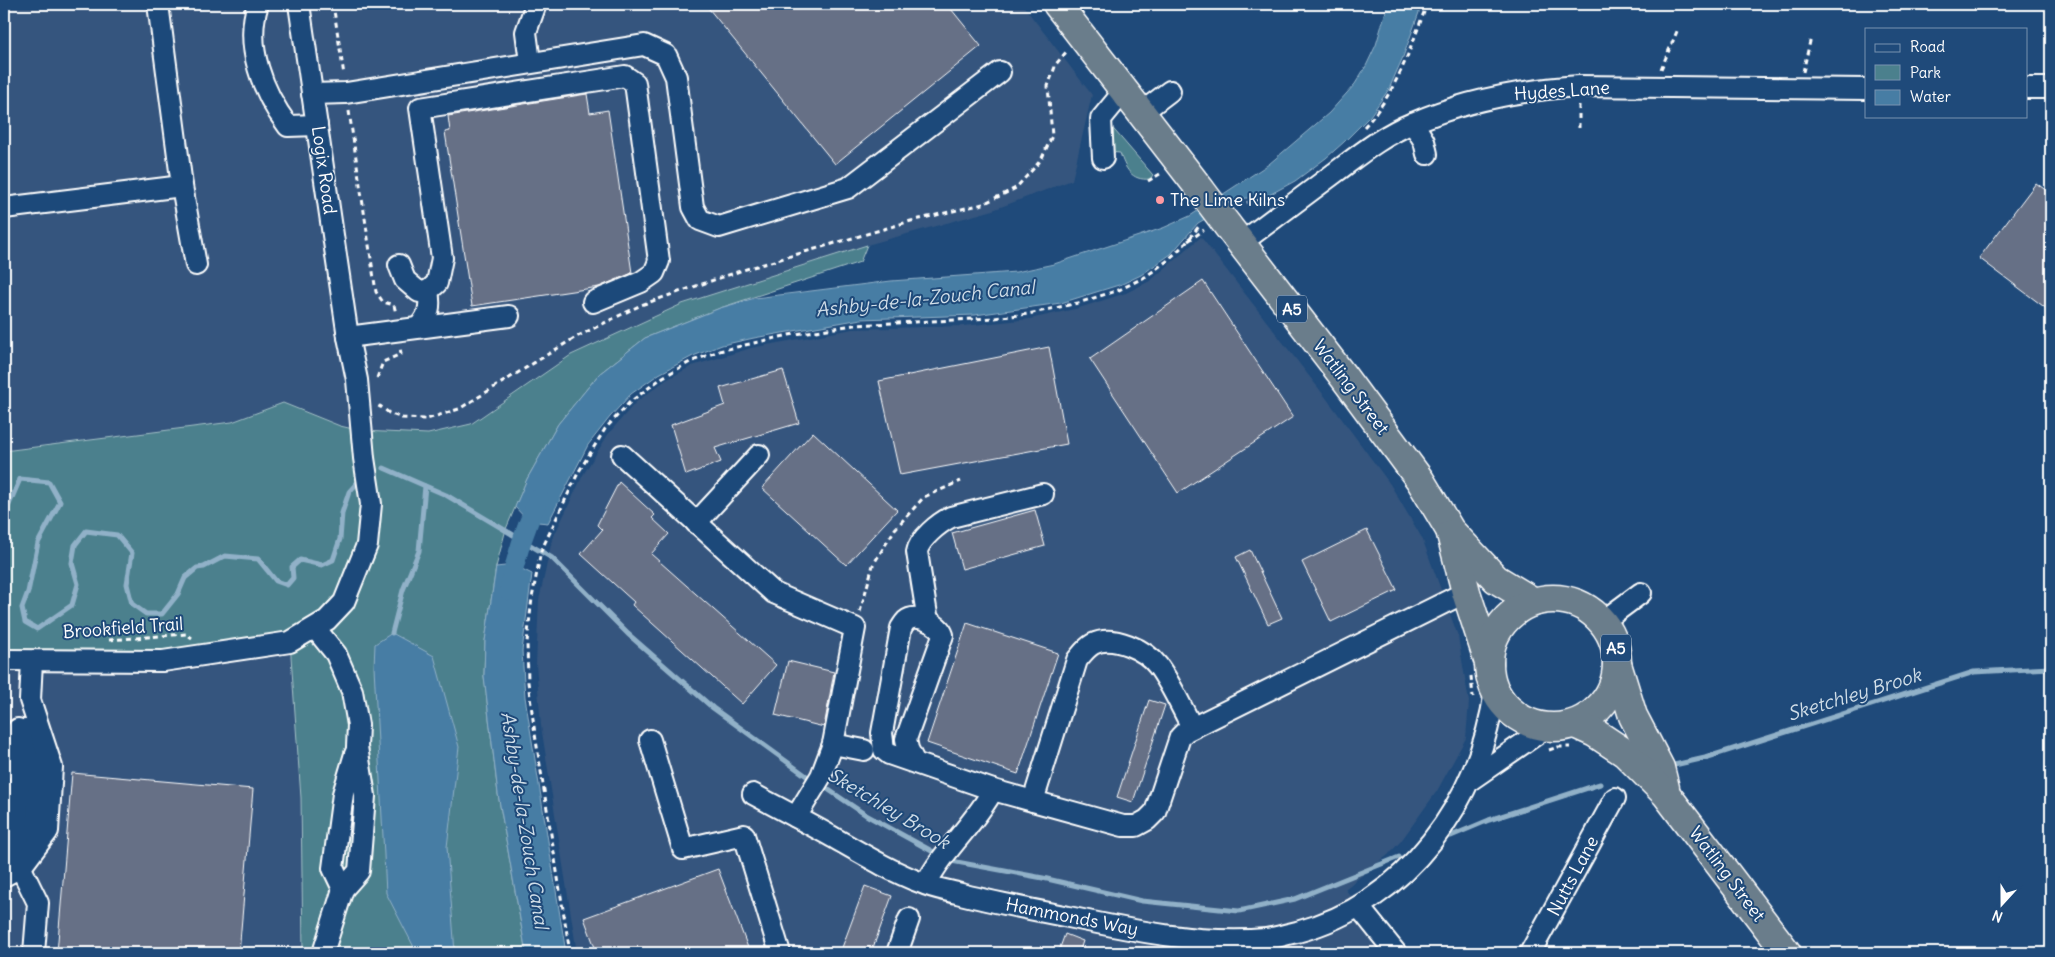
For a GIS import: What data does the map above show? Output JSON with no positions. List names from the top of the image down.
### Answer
{
  "streets": {
    "highway": ["A5", "Watling Street"],
    "street": [
      "Hydes Lane",
      "Logix Road",
      "Nutts Lane",
      "Hammonds Way"
    ],
    "path": ["Brookfield Trail"]
  },
  "crossings": [
    ["Hydes Lane", "A5"],
    ["Hydes Lane", "Watling Street"],
    ["A5", "Watling Street"],
    ["A5", "Hammonds Way"],
    ["Watling Street", "Hammonds Way"]
  ],
  "water": ["Ashby-de-la-Zouch Canal", "Sketchley Brook"],
  "places": ["The Lime Kilns"],
  "legend": ["Road", "Park", "Water"],
  "north": "bottom"
}
